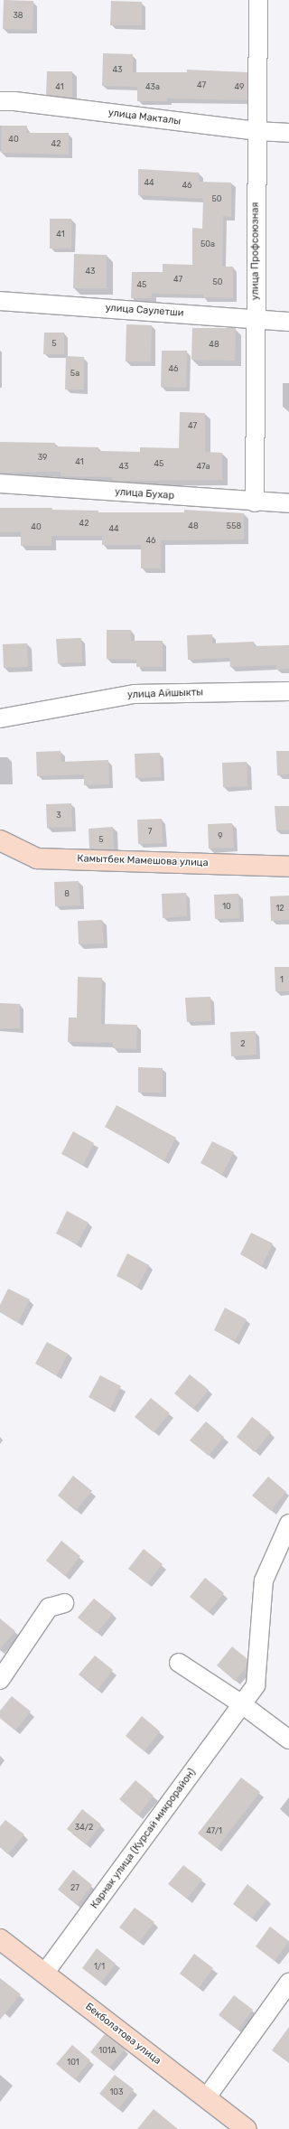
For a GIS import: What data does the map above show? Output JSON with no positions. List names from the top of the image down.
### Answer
{
  "streets": {
    "street": [
      "улица Макталы",
      "улица Профсоюзная",
      "улица Саулетши",
      "улица Бухар",
      "улица Айшыкты",
      "Камытбек Мамешова улица",
      "Карнак улица (Курсай микрорайон)",
      "Бекболатова улица"
    ]
  },
  "crossings": [
    ["улица Макталы", "улица Профсоюзная"],
    ["улица Профсоюзная", "улица Саулетши"],
    ["улица Профсоюзная", "улица Бухар"],
    ["Карнак улица (Курсай микрорайон)", "Бекболатова улица"]
  ],
  "house_numbers": [
    "38",
    "43",
    "47",
    "41",
    "43а",
    "49",
    "40",
    "42",
    "44",
    "46",
    "50",
    "41",
    "50а",
    "43",
    "47",
    "50",
    "45",
    "5",
    "48",
    "46",
    "5а",
    "47",
    "39",
    "41",
    "45",
    "43",
    "47а",
    "42",
    "48",
    "558",
    "40",
    "44",
    "46",
    "3",
    "7",
    "9",
    "5",
    "8",
    "10",
    "12",
    "1",
    "2",
    "34/2",
    "47/1",
    "27",
    "1/1",
    "101А",
    "101",
    "103"
  ]
}
